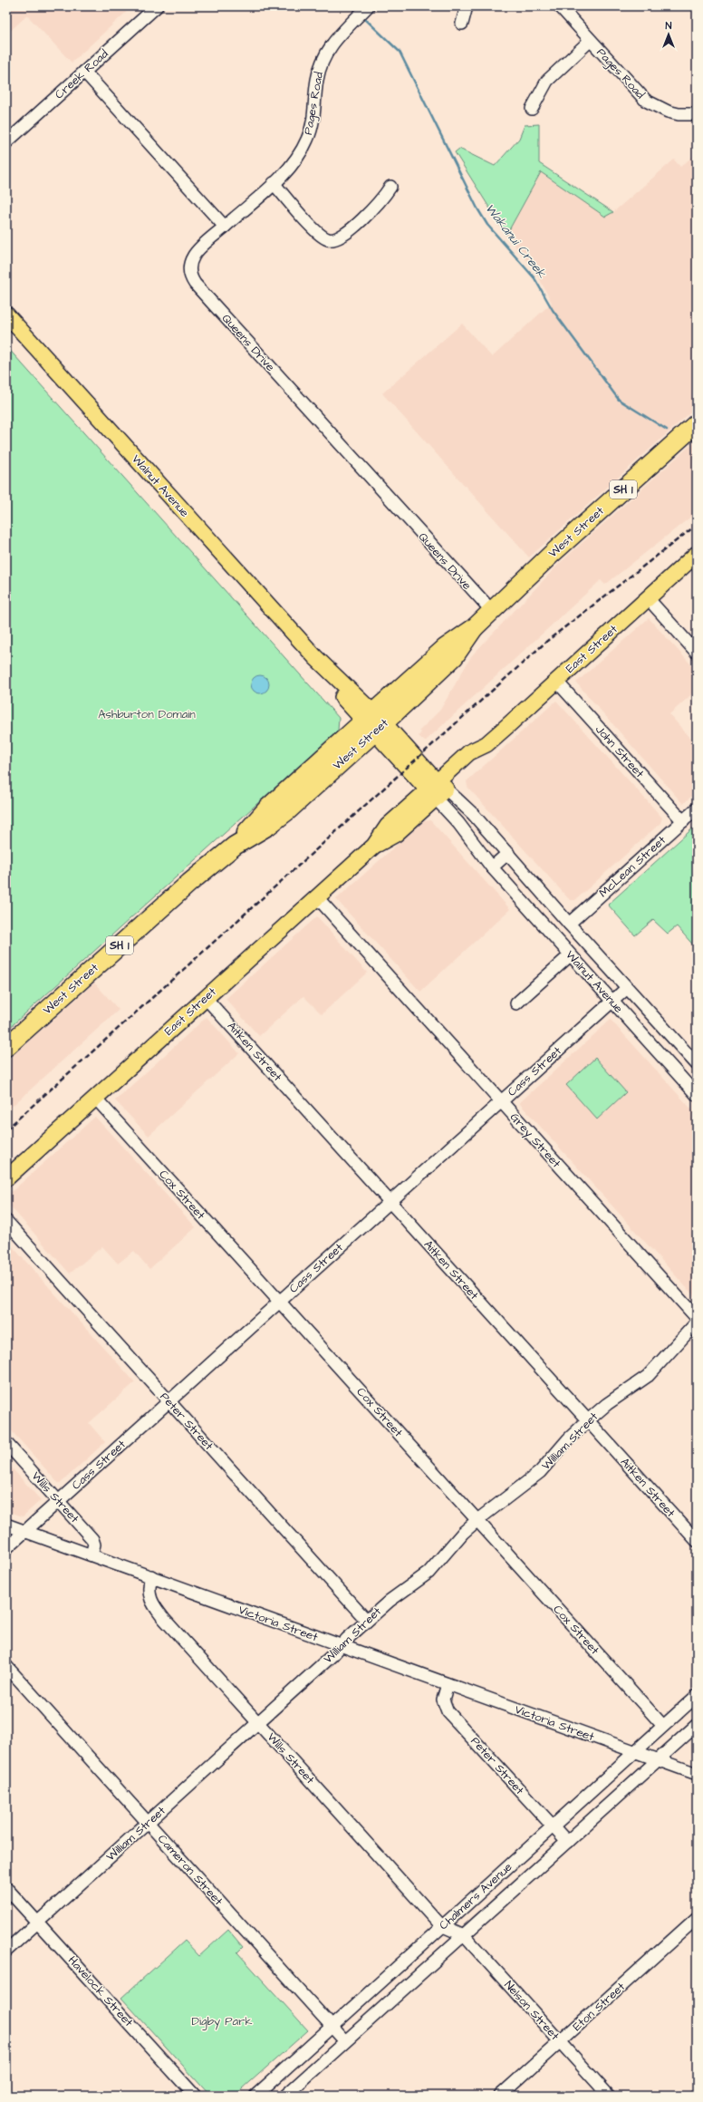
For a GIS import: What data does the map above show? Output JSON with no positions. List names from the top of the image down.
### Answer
{
  "streets": {
    "highway": ["SH 1", "West Street"],
    "main road": ["Walnut Avenue", "East Street"],
    "street": [
      "Pages Road",
      "Creek Road",
      "Queens Drive",
      "John Street",
      "McLean Street",
      "Aitken Street",
      "Cass Street",
      "Grey Street",
      "Cox Street",
      "Peter Street",
      "William Street",
      "Wills Street",
      "Victoria Street",
      "Cameron Street",
      "Chalmers Avenue",
      "Havelock Street",
      "Eton Street",
      "Nelson Street"
    ]
  },
  "crossings": [
    ["Pages Road", "Queens Drive"],
    ["Queens Drive", "West Street"],
    ["Walnut Avenue", "West Street"],
    ["Walnut Avenue", "East Street"],
    ["Walnut Avenue", "McLean Street"],
    ["Walnut Avenue", "Cass Street"],
    ["East Street", "John Street"],
    ["East Street", "Aitken Street"],
    ["East Street", "Grey Street"],
    ["East Street", "Cox Street"],
    ["John Street", "McLean Street"],
    ["Aitken Street", "Cass Street"],
    ["Aitken Street", "William Street"],
    ["Cass Street", "Grey Street"],
    ["Cass Street", "Cox Street"],
    ["Cass Street", "Peter Street"],
    ["Cass Street", "Wills Street"],
    ["Cass Street", "Victoria Street"],
    ["Cox Street", "William Street"],
    ["Cox Street", "Chalmers Avenue"],
    ["Peter Street", "William Street"],
    ["Peter Street", "Victoria Street"],
    ["Peter Street", "Chalmers Avenue"],
    ["William Street", "Wills Street"],
    ["William Street", "Victoria Street"],
    ["William Street", "Cameron Street"],
    ["William Street", "Havelock Street"],
    ["Wills Street", "Victoria Street"],
    ["Wills Street", "Chalmers Avenue"],
    ["Wills Street", "Nelson Street"],
    ["Victoria Street", "Chalmers Avenue"],
    ["Cameron Street", "Chalmers Avenue"],
    ["Chalmers Avenue", "Nelson Street"],
    ["Eton Street", "Nelson Street"]
  ],
  "water": ["Wakanui Creek"],
  "parks": ["Ashburton Domain", "Digby Park"],
  "north": "top"
}
